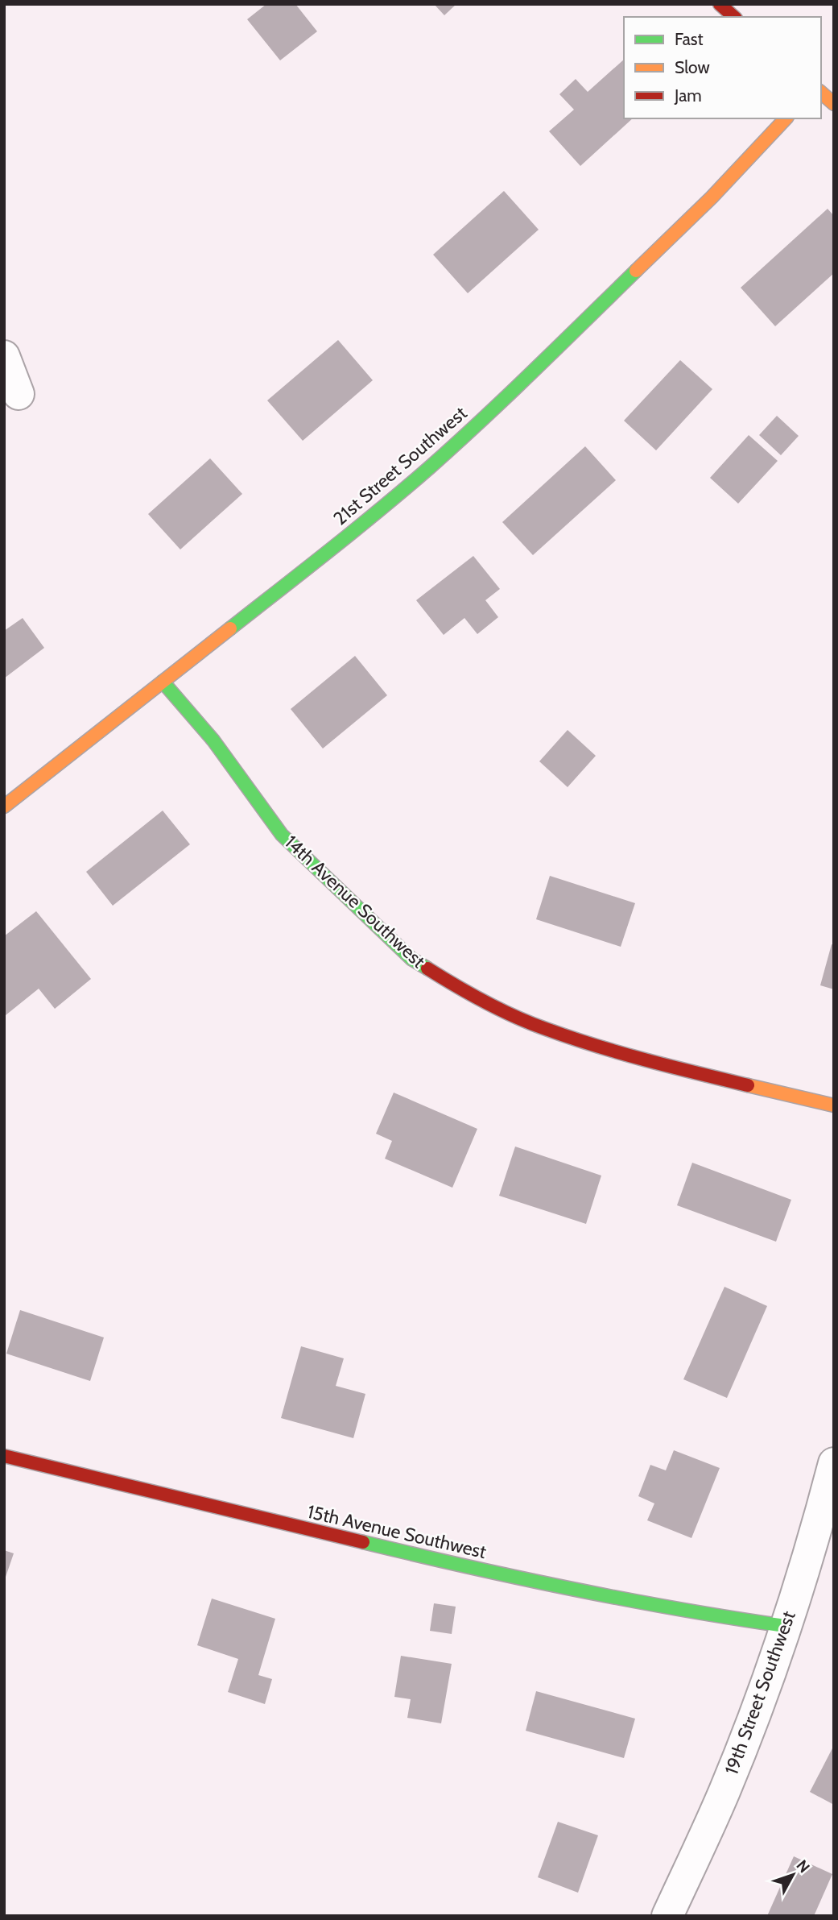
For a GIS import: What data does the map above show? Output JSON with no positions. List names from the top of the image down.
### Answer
{
  "streets": {
    "street": [
      "21st Street Southwest",
      "14th Avenue Southwest",
      "15th Avenue Southwest",
      "19th Street Southwest"
    ]
  },
  "crossings": [
    ["21st Street Southwest", "14th Avenue Southwest"],
    ["15th Avenue Southwest", "19th Street Southwest"]
  ],
  "legend": ["Fast", "Slow", "Jam"],
  "north": "top right"
}
